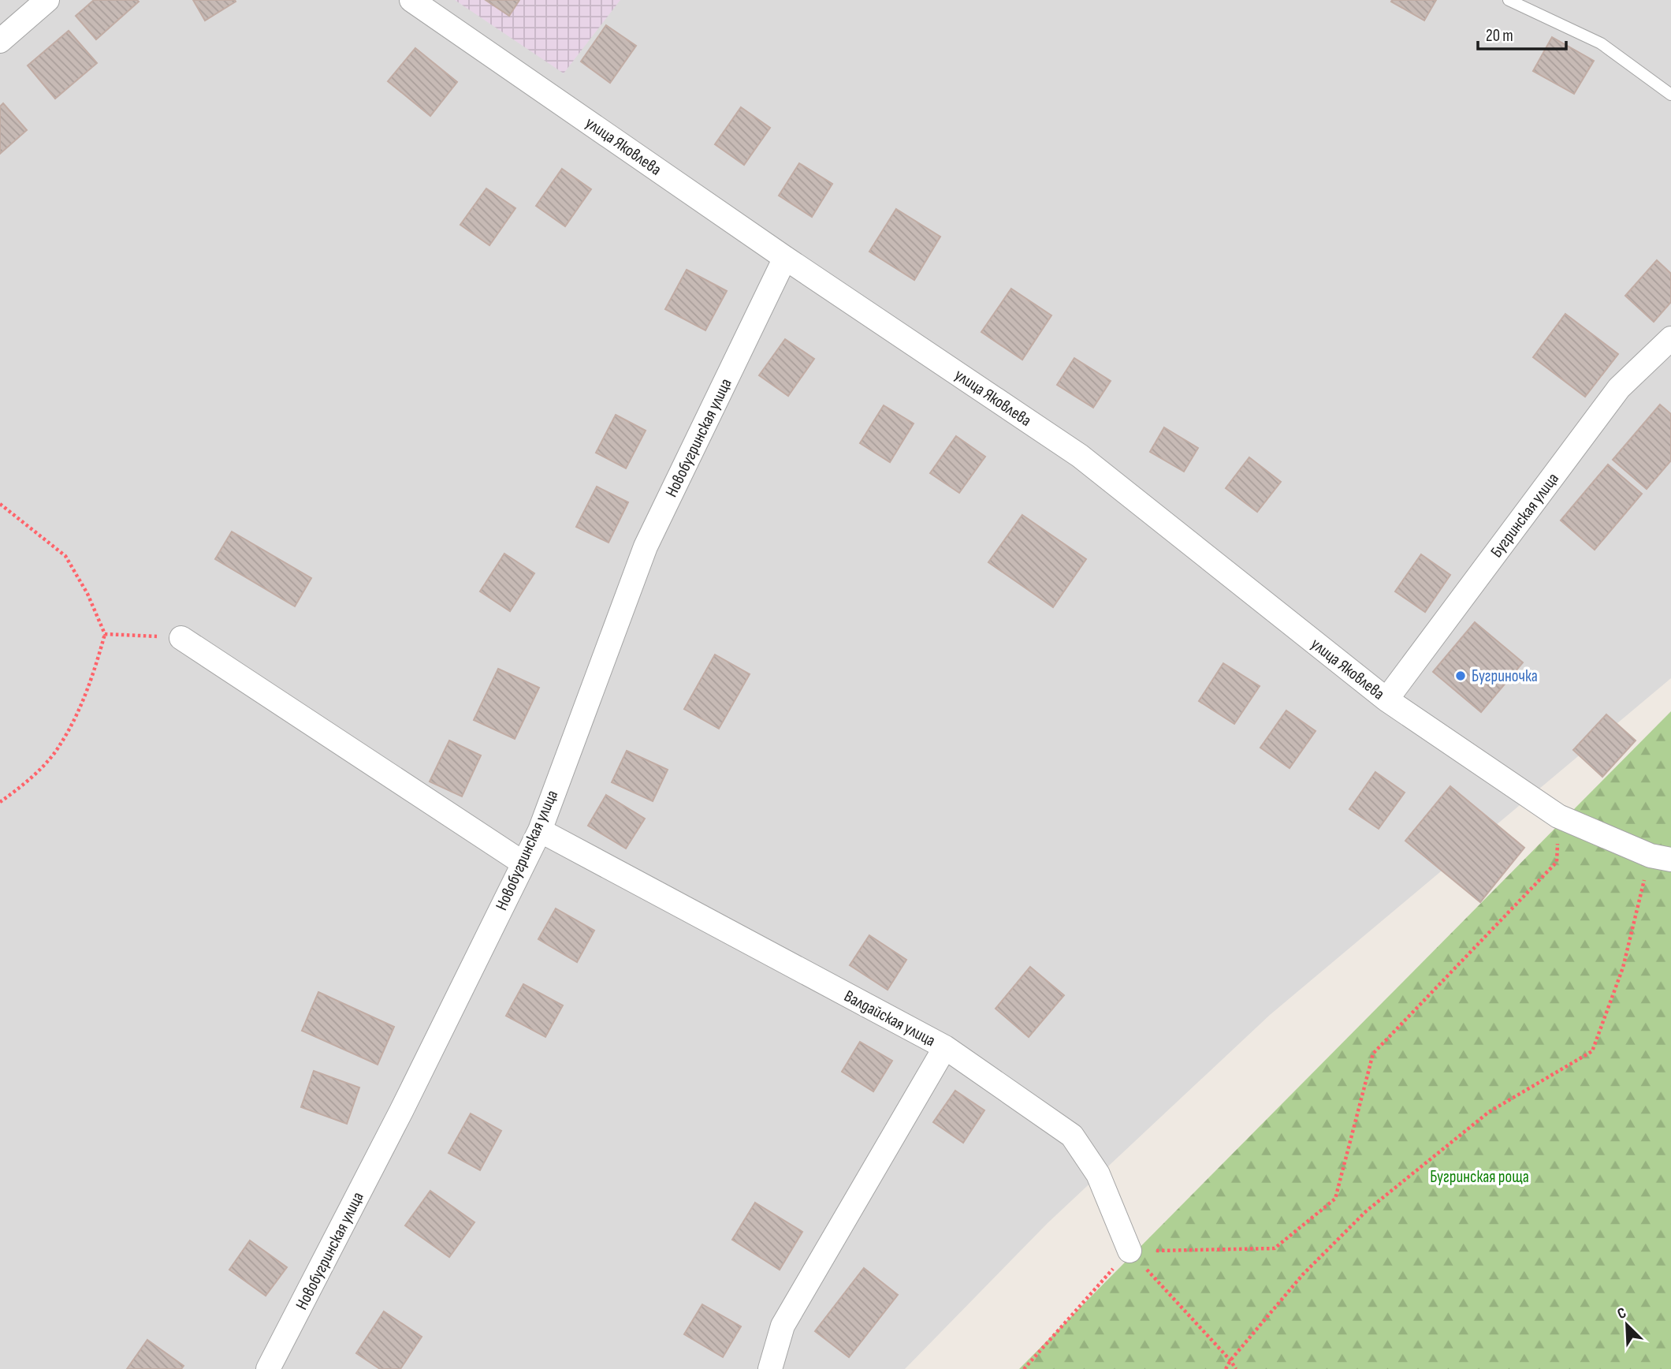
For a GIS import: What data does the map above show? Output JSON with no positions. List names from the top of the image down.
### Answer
{
  "streets": {
    "street": [
      "улица Яковлева",
      "Новобугринская улица",
      "Бугринская улица",
      "Валдайская улица"
    ]
  },
  "crossings": [
    ["улица Яковлева", "Новобугринская улица"],
    ["улица Яковлева", "Бугринская улица"],
    ["Новобугринская улица", "Валдайская улица"]
  ],
  "parks": ["Бугринская роща"],
  "places": ["Бугриночка"],
  "scale_bar": "20 m",
  "north": "top left"
}
